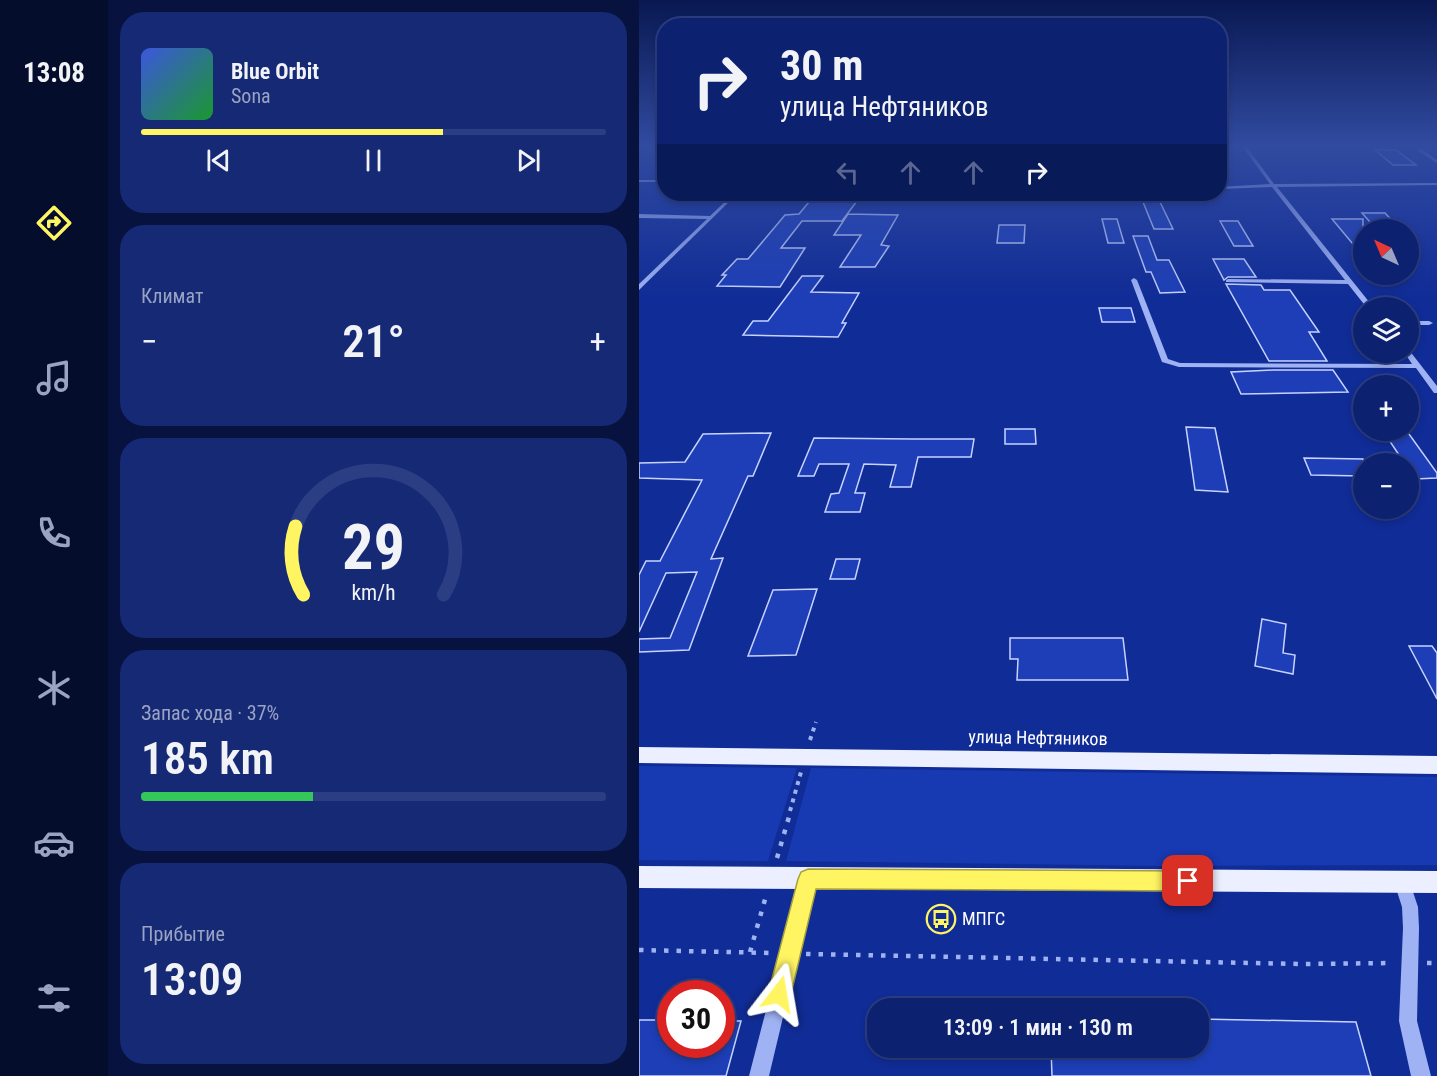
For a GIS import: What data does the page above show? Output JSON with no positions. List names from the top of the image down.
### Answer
{
  "streets": {
    "main road": ["улица Нефтяников"]
  },
  "places": {
    "bus stop": ["МПГС"]
  },
  "north": "top left",
  "page": {
    "tabs": "13:08",
    "turn": ["30 m", "улица Нефтяников"],
    "song": ["Blue Orbit", "Sona"],
    "map_buttons": ["+", "−"],
    "tile": [
      "Климат",
      ["Запас хода · 37%", "185 km"],
      ["Прибытие", "13:09"]
    ],
    "heat": ["−", "21°", "+"],
    "limit": "30",
    "trip": "13:09 · 1 мин · 130 m",
    "gauge": ["29", "km/h"]
  }
}
